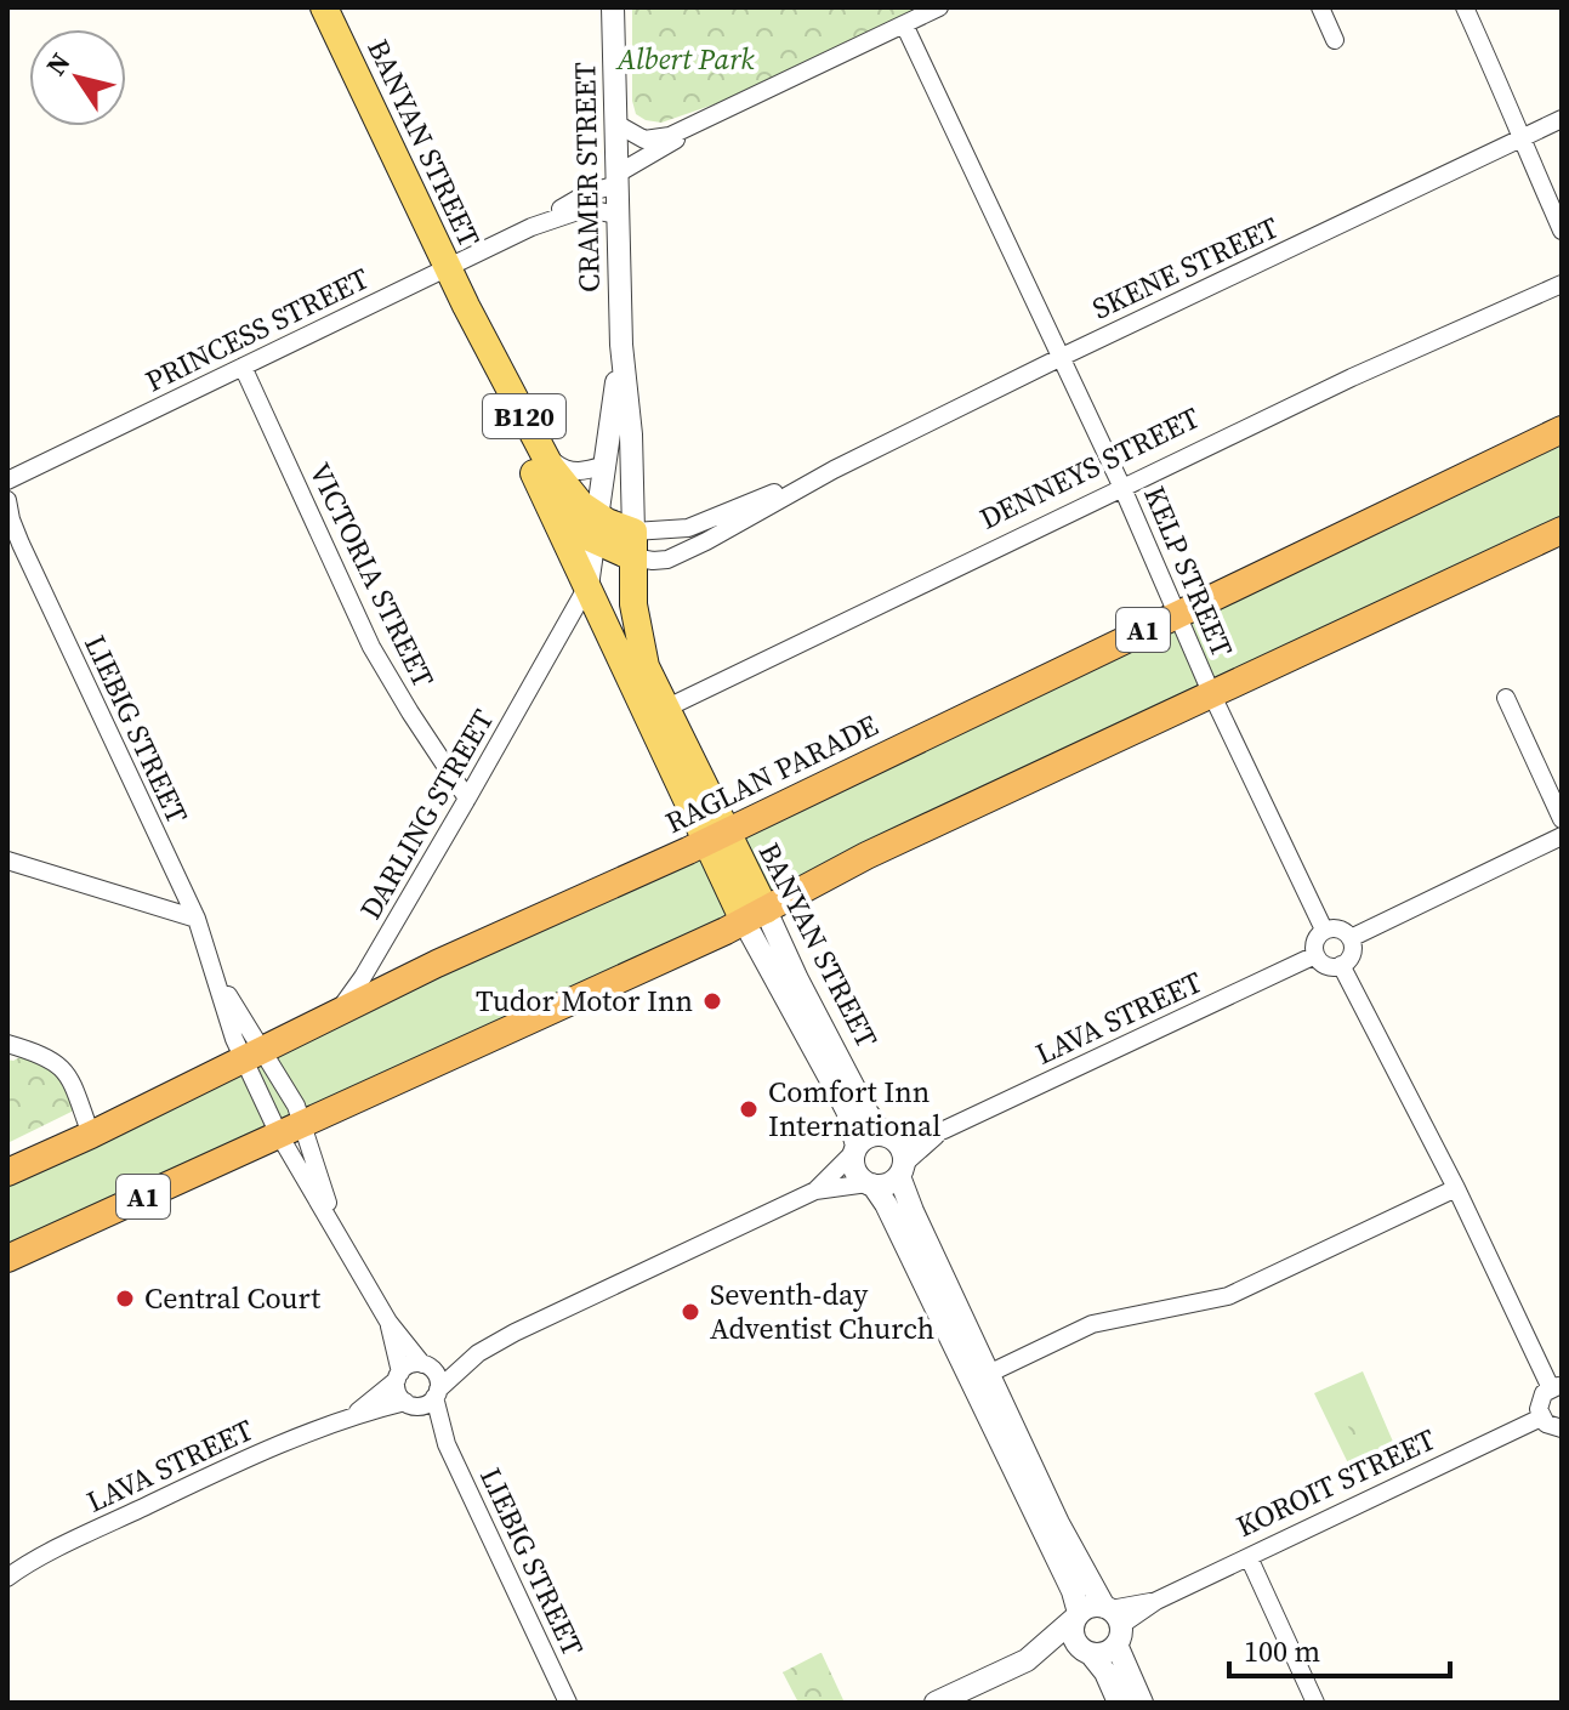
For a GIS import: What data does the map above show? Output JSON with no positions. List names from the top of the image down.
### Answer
{
  "streets": {
    "highway": ["A1", "RAGLAN PARADE"],
    "main road": ["BANYAN STREET", "B120"],
    "street": [
      "CRAMER STREET",
      "SKENE STREET",
      "PRINCESS STREET",
      "DENNEYS STREET",
      "KELP STREET",
      "VICTORIA STREET",
      "LIEBIG STREET",
      "DARLING STREET",
      "LAVA STREET",
      "KOROIT STREET"
    ]
  },
  "crossings": [
    ["BANYAN STREET", "CRAMER STREET"],
    ["BANYAN STREET", "SKENE STREET"],
    ["BANYAN STREET", "PRINCESS STREET"],
    ["BANYAN STREET", "B120"],
    ["BANYAN STREET", "DENNEYS STREET"],
    ["BANYAN STREET", "A1"],
    ["BANYAN STREET", "RAGLAN PARADE"],
    ["BANYAN STREET", "DARLING STREET"],
    ["BANYAN STREET", "LAVA STREET"],
    ["CRAMER STREET", "SKENE STREET"],
    ["CRAMER STREET", "PRINCESS STREET"],
    ["SKENE STREET", "KELP STREET"],
    ["PRINCESS STREET", "VICTORIA STREET"],
    ["B120", "DARLING STREET"],
    ["DENNEYS STREET", "KELP STREET"],
    ["KELP STREET", "A1"],
    ["KELP STREET", "RAGLAN PARADE"],
    ["KELP STREET", "LAVA STREET"],
    ["VICTORIA STREET", "DARLING STREET"],
    ["A1", "LIEBIG STREET"],
    ["LIEBIG STREET", "RAGLAN PARADE"],
    ["LIEBIG STREET", "LAVA STREET"],
    ["RAGLAN PARADE", "DARLING STREET"]
  ],
  "parks": ["Albert Park"],
  "places": [
    "Tudor Motor Inn",
    "Comfort Inn International",
    "Central Court",
    "Seventh-day Adventist Church"
  ],
  "scale_bar": "100 m",
  "north": "top left"
}
